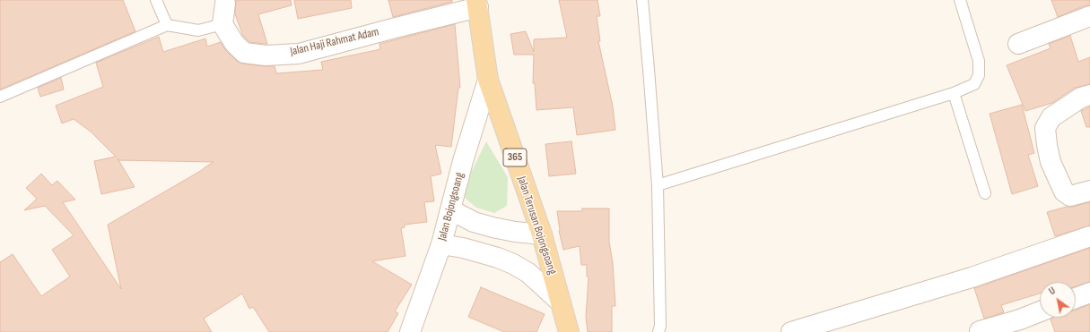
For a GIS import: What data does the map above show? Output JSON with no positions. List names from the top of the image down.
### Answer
{
  "streets": {
    "main road": ["365", "Jalan Terusan Bojongsoang"],
    "street": ["Jalan Haji Rahmat Adam", "Jalan Bojongsoang"]
  },
  "crossings": [
    ["Jalan Haji Rahmat Adam", "365"],
    ["365", "Jalan Bojongsoang"],
    ["365", "Jalan Terusan Bojongsoang"],
    ["Jalan Bojongsoang", "Jalan Terusan Bojongsoang"]
  ],
  "north": "top left"
}
